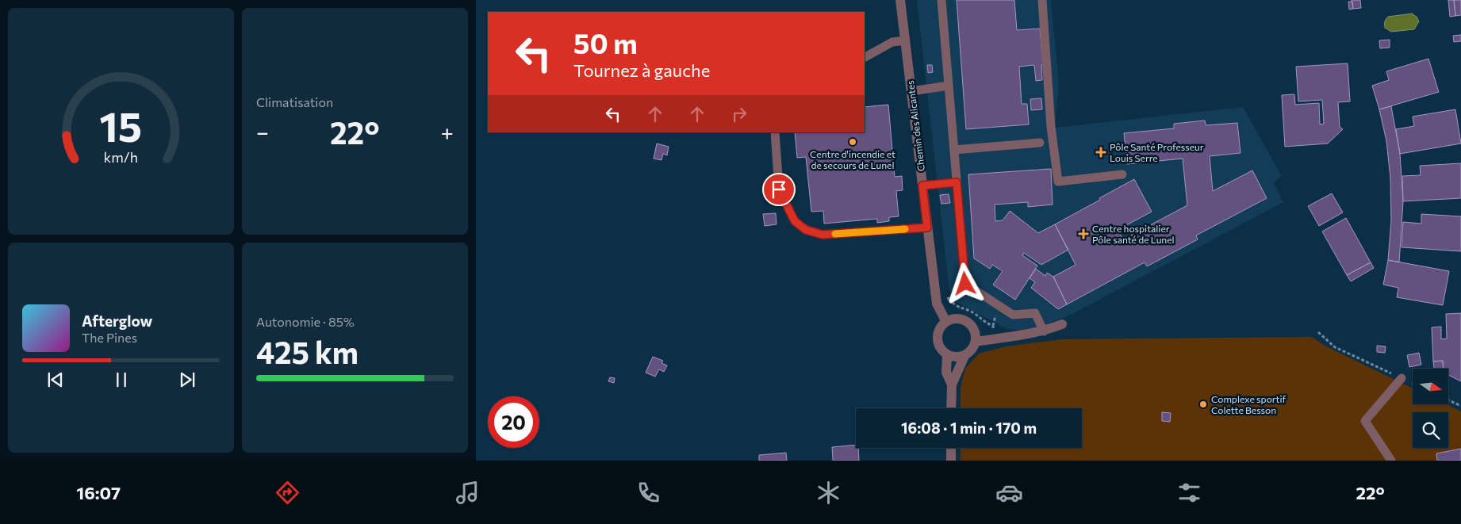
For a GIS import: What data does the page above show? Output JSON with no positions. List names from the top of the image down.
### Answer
{
  "streets": {
    "street": ["Chemin des Alicantes"]
  },
  "places": {
    "other": ["Centre d'incendie et de secours de Lunel", "Complexe sportif Colette Besson"],
    "health": ["Pôle Santé Professeur Louis Serre", "Centre hospitalier Pôle santé de Lunel"]
  },
  "north": "right",
  "page": {
    "tile": [
      "Climatisation",
      ["Autonomie · 85%", "425 km"]
    ],
    "turn": ["50 m", "Tournez à gauche"],
    "heat": ["−", "22°", "+"],
    "song": ["Afterglow", "The Pines"],
    "limit": "20",
    "trip": "16:08 · 1 min · 170 m",
    "tabs": ["16:07", "22°"],
    "gauge": ["15", "km/h"]
  }
}
